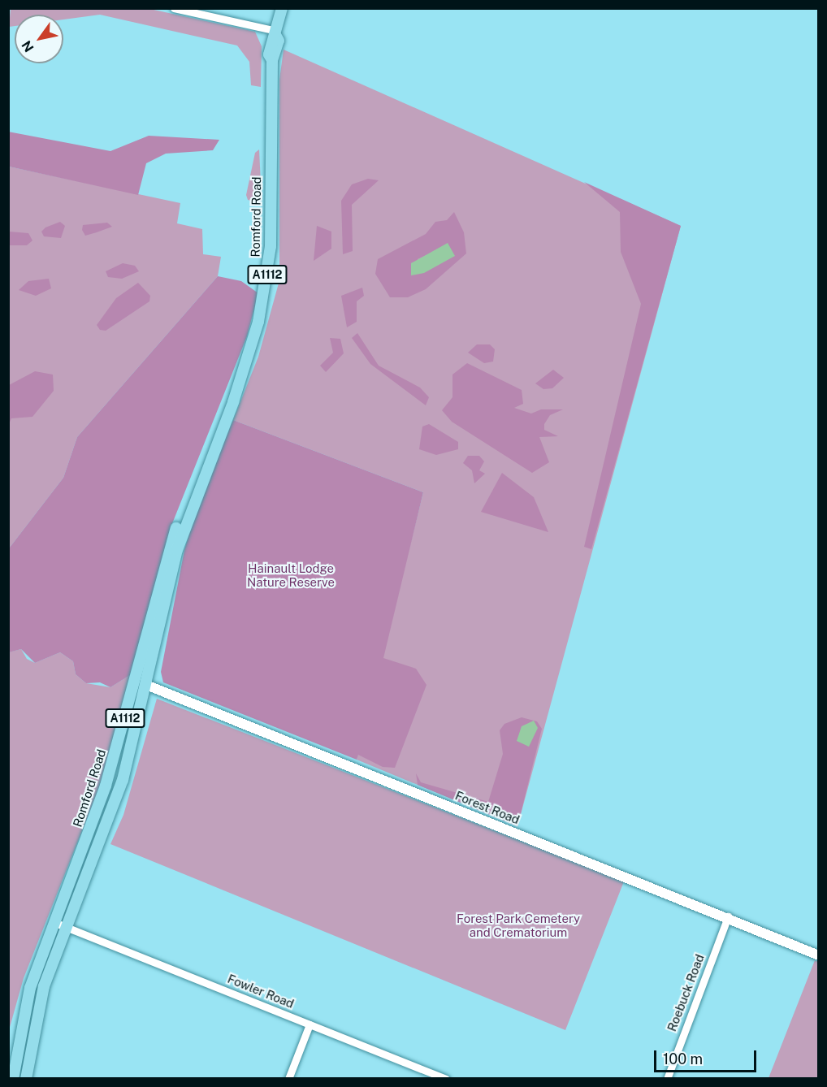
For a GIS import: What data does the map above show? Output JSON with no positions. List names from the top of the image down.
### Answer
{
  "streets": {
    "main road": ["Romford Road", "A1112"],
    "street": ["Forest Road", "Fowler Road", "Roebuck Road"]
  },
  "crossings": [
    ["Romford Road", "Forest Road"],
    ["Romford Road", "Fowler Road"],
    ["Forest Road", "Roebuck Road"]
  ],
  "parks": ["Hainault Lodge Nature Reserve", "Forest Park Cemetery and Crematorium"],
  "scale_bar": "100 m",
  "north": "bottom left"
}
